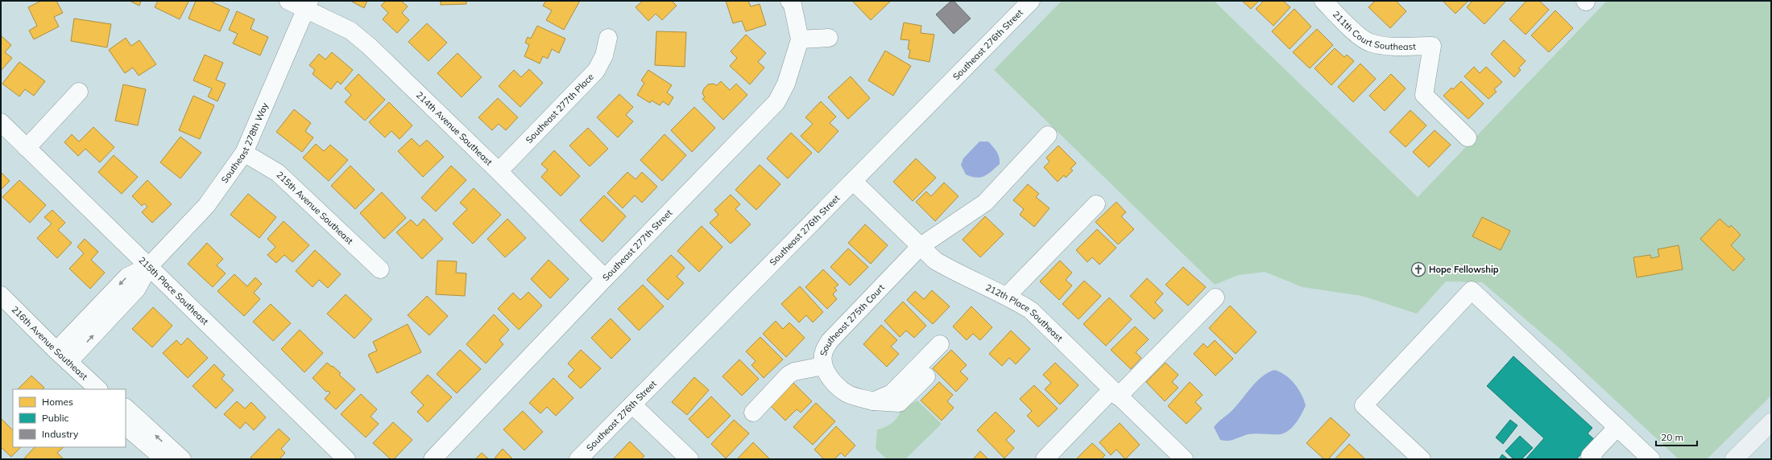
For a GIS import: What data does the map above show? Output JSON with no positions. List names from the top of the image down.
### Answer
{
  "streets": {
    "street": [
      "211th Court Southeast",
      "Southeast 276th Street",
      "Southeast 277th Place",
      "214th Avenue Southeast",
      "Southeast 278th Way",
      "215th Avenue Southeast",
      "Southeast 277th Street",
      "215th Place Southeast",
      "212th Place Southeast",
      "Southeast 275th Court",
      "216th Avenue Southeast"
    ]
  },
  "crossings": [
    ["Southeast 276th Street", "212th Place Southeast"],
    ["Southeast 277th Place", "214th Avenue Southeast"],
    ["214th Avenue Southeast", "Southeast 278th Way"],
    ["214th Avenue Southeast", "Southeast 277th Street"],
    ["Southeast 278th Way", "215th Avenue Southeast"],
    ["Southeast 278th Way", "215th Place Southeast"],
    ["Southeast 278th Way", "216th Avenue Southeast"],
    ["212th Place Southeast", "Southeast 275th Court"]
  ],
  "places": {
    "church": ["Hope Fellowship"]
  },
  "legend": ["Homes", "Public", "Industry"],
  "scale_bar": "20 m"
}
